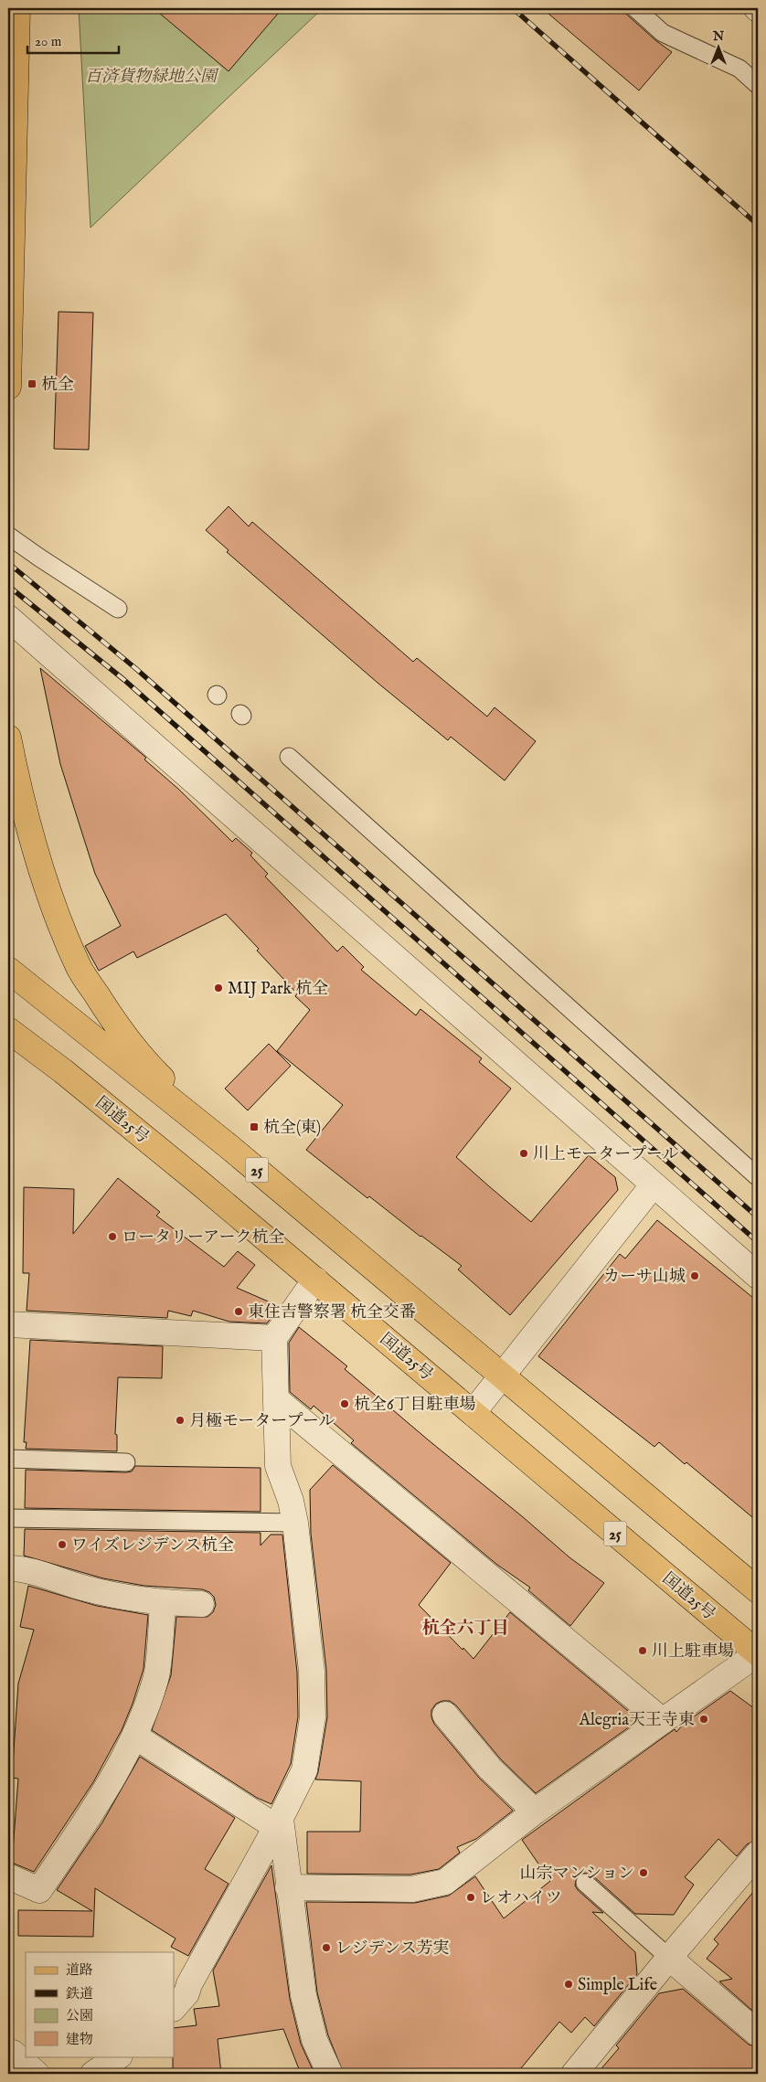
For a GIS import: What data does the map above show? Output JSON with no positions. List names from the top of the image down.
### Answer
{
  "streets": {
    "main road": ["国道25号", "25"]
  },
  "districts": ["杭全六丁目"],
  "parks": ["百済貨物緑地公園"],
  "places": {
    "transit": ["杭全", "杭全(東)"],
    "other": [
      "MIJ Park 杭全",
      "川上モータープール",
      "ロータリーアーク杭全",
      "カーサ山城",
      "東住吉警察署 杭全交番",
      "杭全6丁目駐車場",
      "月極モータープール",
      "ワイズレジデンス杭全",
      "川上駐車場",
      "Alegria天王寺東",
      "山宗マンション",
      "レオハイツ",
      "レジデンス芳実",
      "Simple Life"
    ]
  },
  "legend": [
    "道路",
    "鉄道",
    "公園",
    "建物"
  ],
  "scale_bar": "20 m",
  "north": "top"
}
